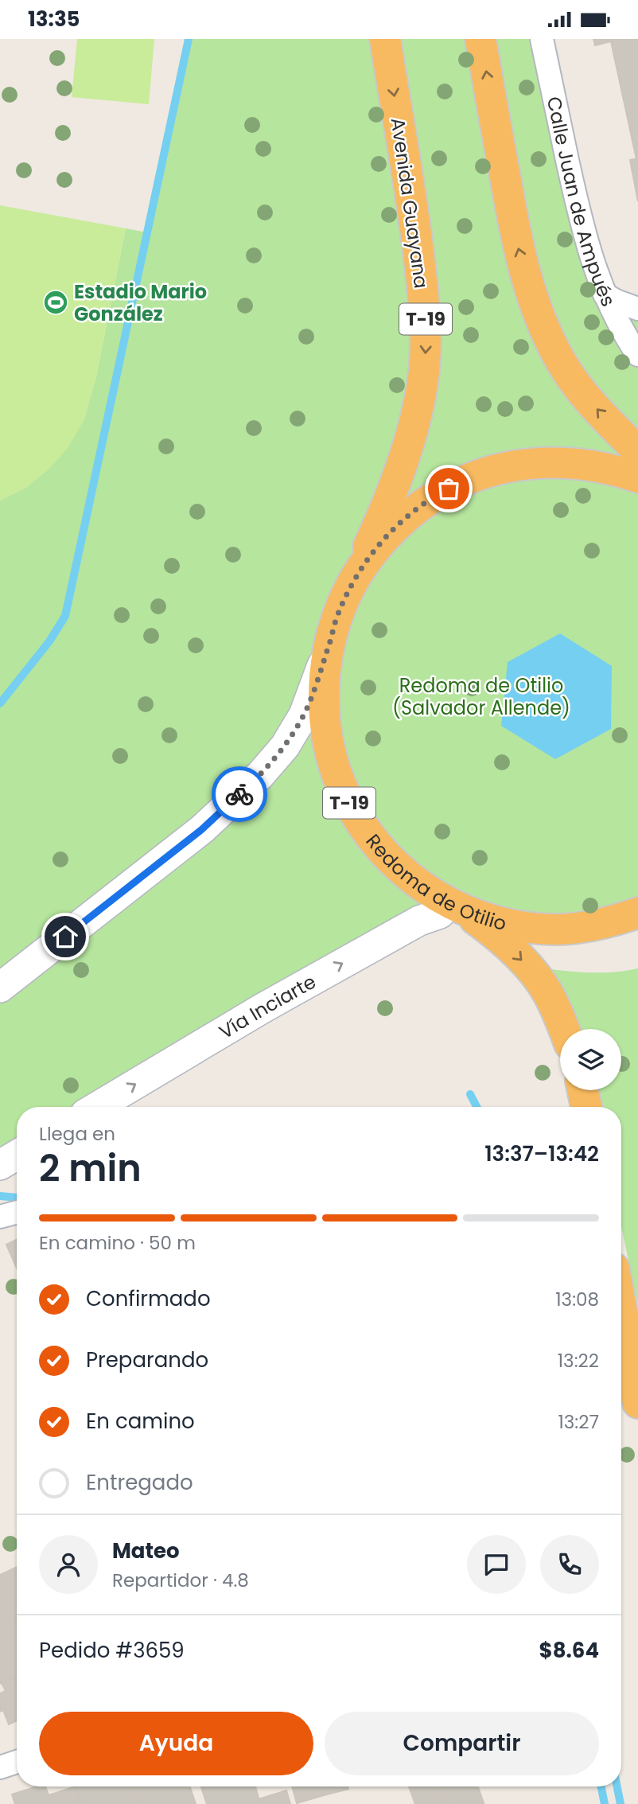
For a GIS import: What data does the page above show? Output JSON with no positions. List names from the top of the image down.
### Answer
{
  "streets": {
    "highway": ["Avenida Guayana", "T-19", "Redoma de Otilio"],
    "street": ["Calle Juan de Ampués", "Vía Inciarte"]
  },
  "crossings": [
    ["Avenida Guayana", "Redoma de Otilio"],
    ["T-19", "Redoma de Otilio"],
    ["T-19", "Vía Inciarte"],
    ["Redoma de Otilio", "Vía Inciarte"]
  ],
  "one_way": ["Avenida Guayana"],
  "parks": ["Redoma de Otilio (Salvador Allende)"],
  "places": {
    "sports": ["Estadio Mario González"]
  },
  "page": {
    "status": "13:35",
    "heading": ["2 min", "Llega en", "13:37–13:42"],
    "panel": [
      "Mateo",
      "Repartidor · 4.8",
      "Pedido #3659",
      "$8.64"
    ],
    "bar": "En camino · 50 m",
    "list": [
      ["Confirmado", "13:08"],
      ["Preparando", "13:22"],
      ["En camino", "13:27"],
      "Entregado"
    ],
    "buttons": ["Ayuda", "Compartir"]
  }
}
